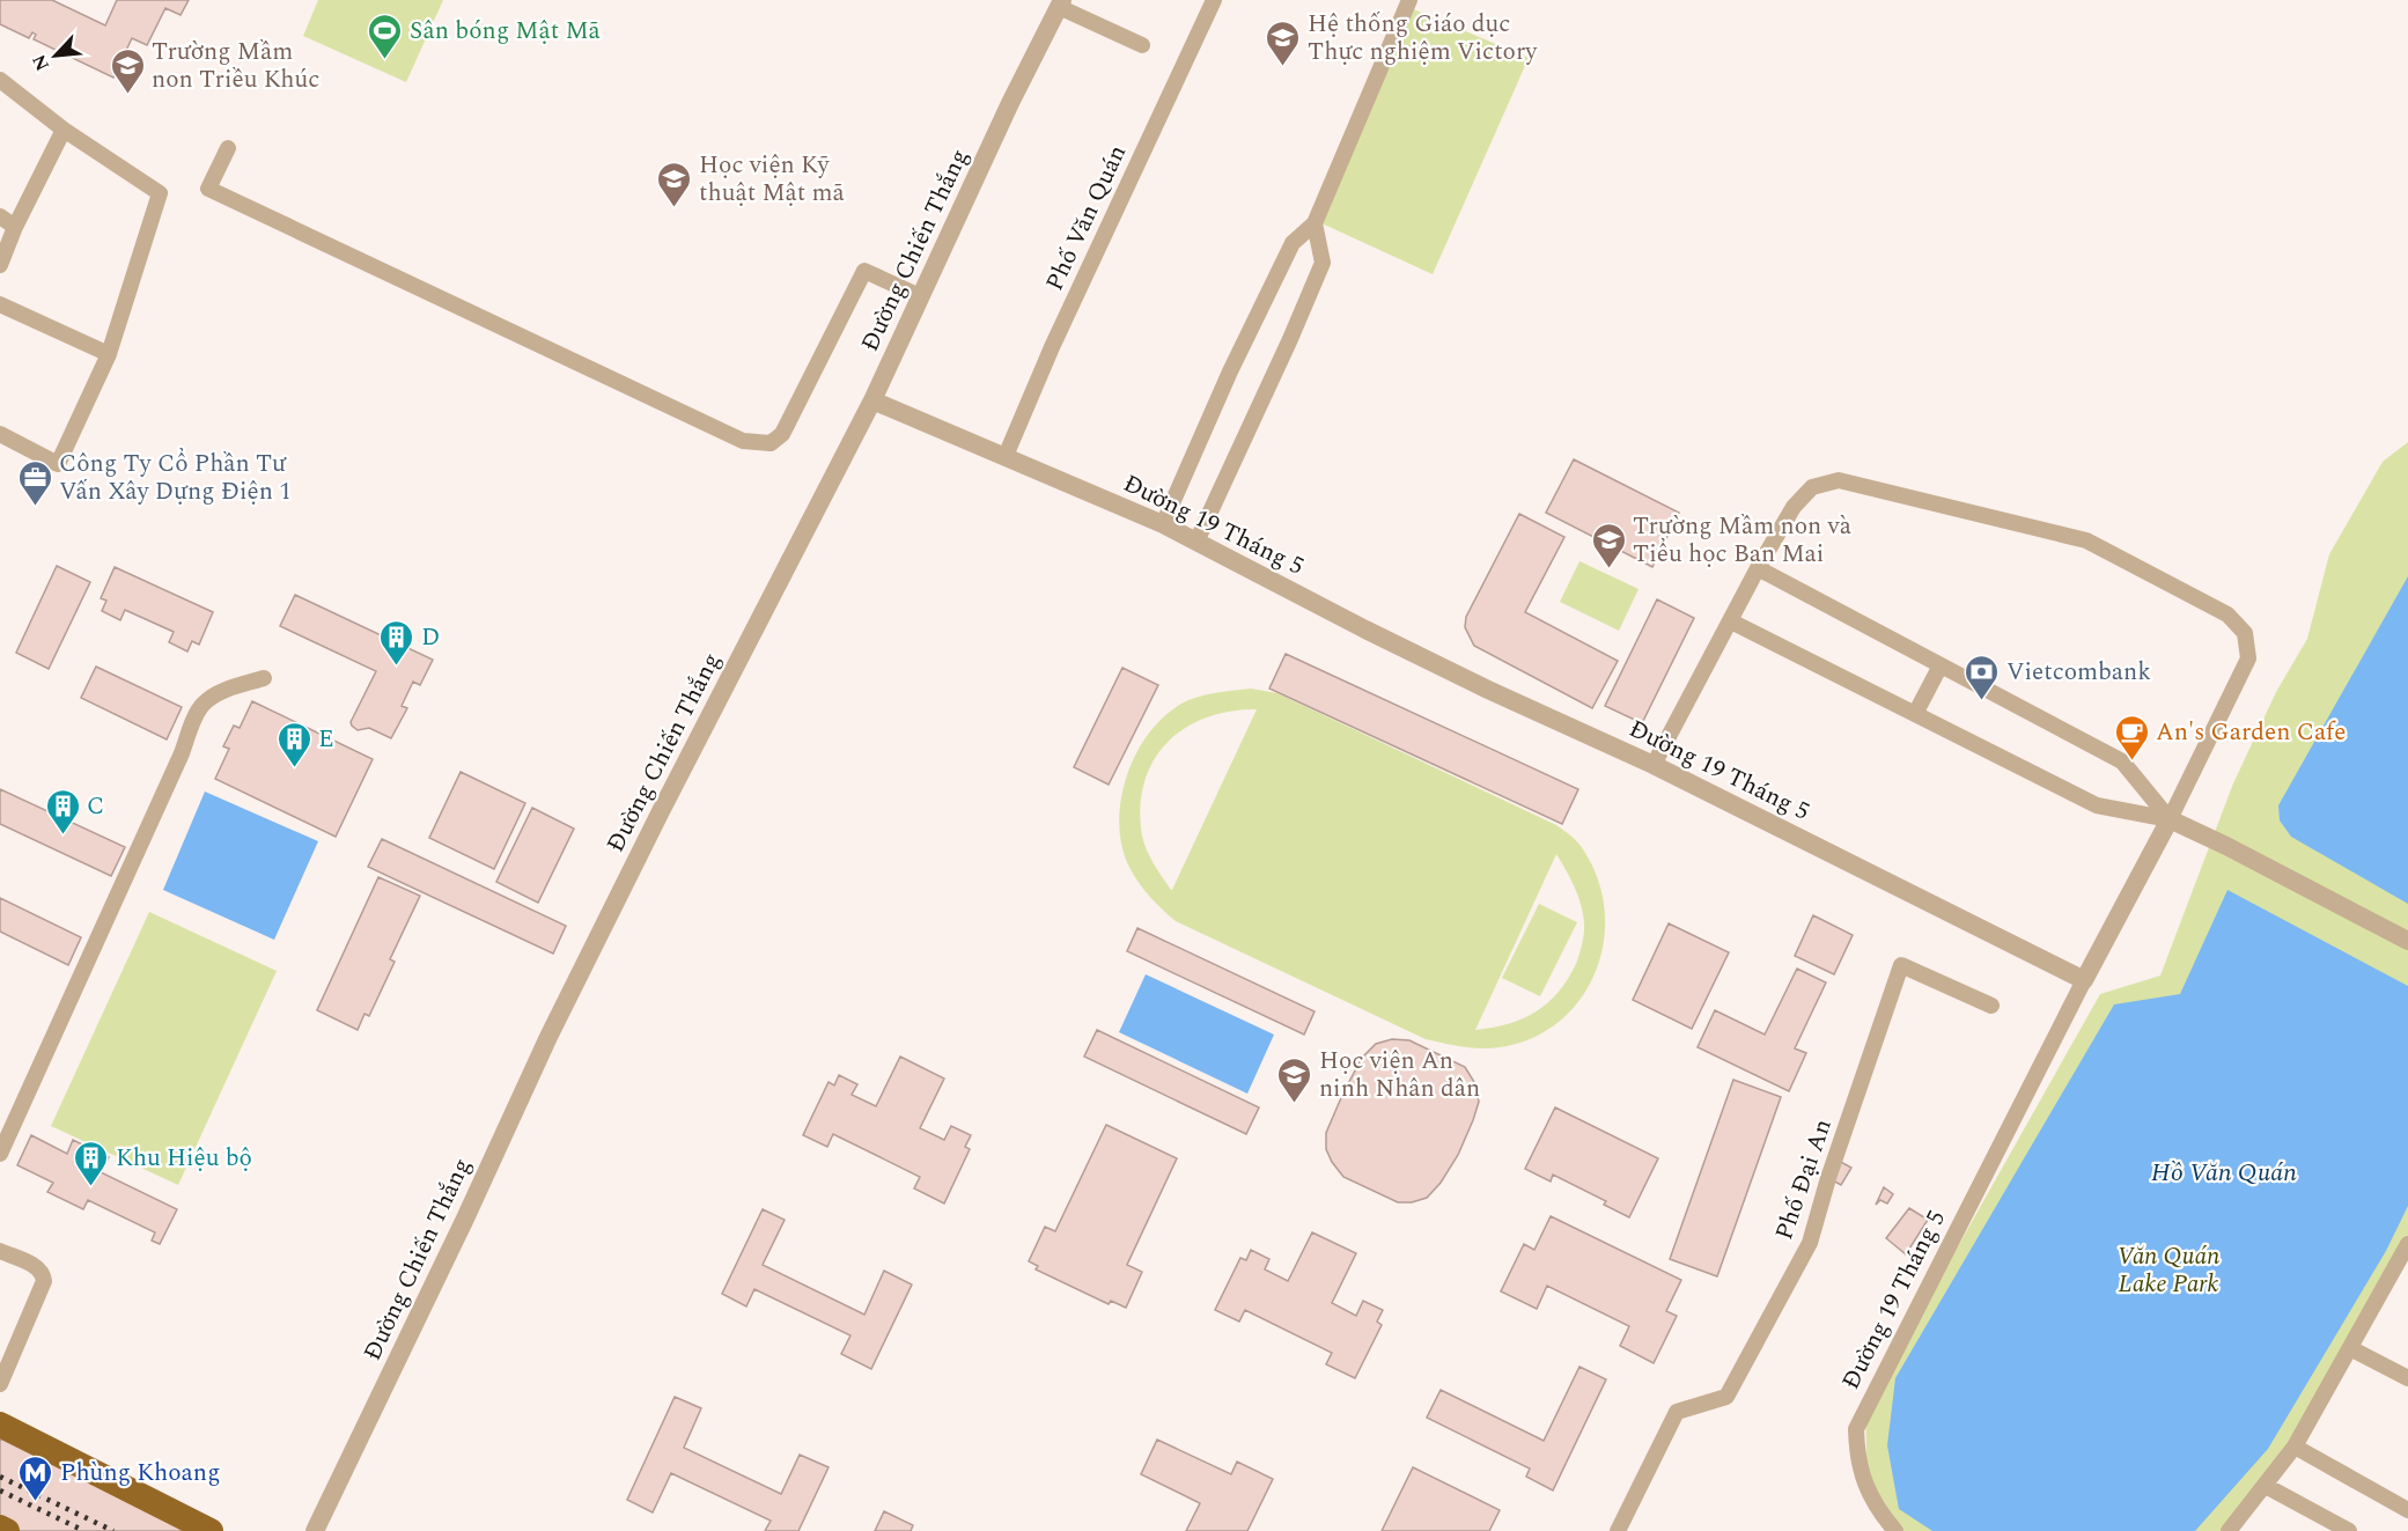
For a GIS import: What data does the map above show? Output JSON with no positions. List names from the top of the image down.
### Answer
{
  "streets": {
    "street": [
      "Phố Văn Quán",
      "Đường Chiến Thắng",
      "Đường 19 Tháng 5",
      "Phố Đại An"
    ]
  },
  "crossings": [
    ["Phố Văn Quán", "Đường 19 Tháng 5"],
    ["Đường Chiến Thắng", "Đường 19 Tháng 5"]
  ],
  "water": ["Hồ Văn Quán"],
  "parks": ["Văn Quán Lake Park"],
  "places": {
    "sports": ["Sân bóng Mật Mã"],
    "school or university": [
      "Hệ thống Giáo dục Thực nghiệm Victory",
      "Trường Mầm non Triều Khúc",
      "Học viện Kỹ thuật Mật mã",
      "Trường Mầm non và Tiểu học Ban Mai",
      "Học viện An ninh Nhân dân"
    ],
    "office": ["Công Ty Cổ Phần Tư Vấn Xây Dựng Điện 1"],
    "building": [
      "D",
      "E",
      "C",
      "Khu Hiệu bộ"
    ],
    "bank": ["Vietcombank"],
    "cafe": ["An's Garden Cafe"],
    "metro station": ["Phùng Khoang"]
  },
  "north": "bottom left"
}
